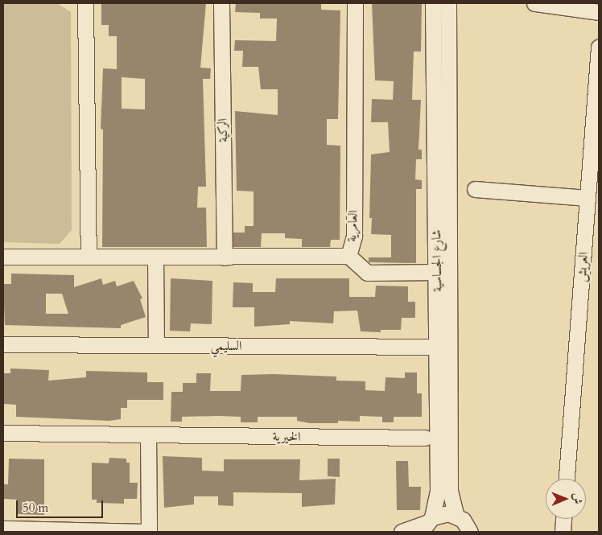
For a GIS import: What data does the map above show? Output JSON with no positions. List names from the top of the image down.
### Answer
{
  "streets": {
    "street": [
      "الركية",
      "العامرية",
      "شارع الجساسية",
      "العريش",
      "السليمي",
      "الخيرية"
    ]
  },
  "crossings": [
    ["الركية", "العامرية"],
    ["شارع الجساسية", "السليمي"]
  ],
  "scale_bar": "50 m",
  "north": "right"
}
